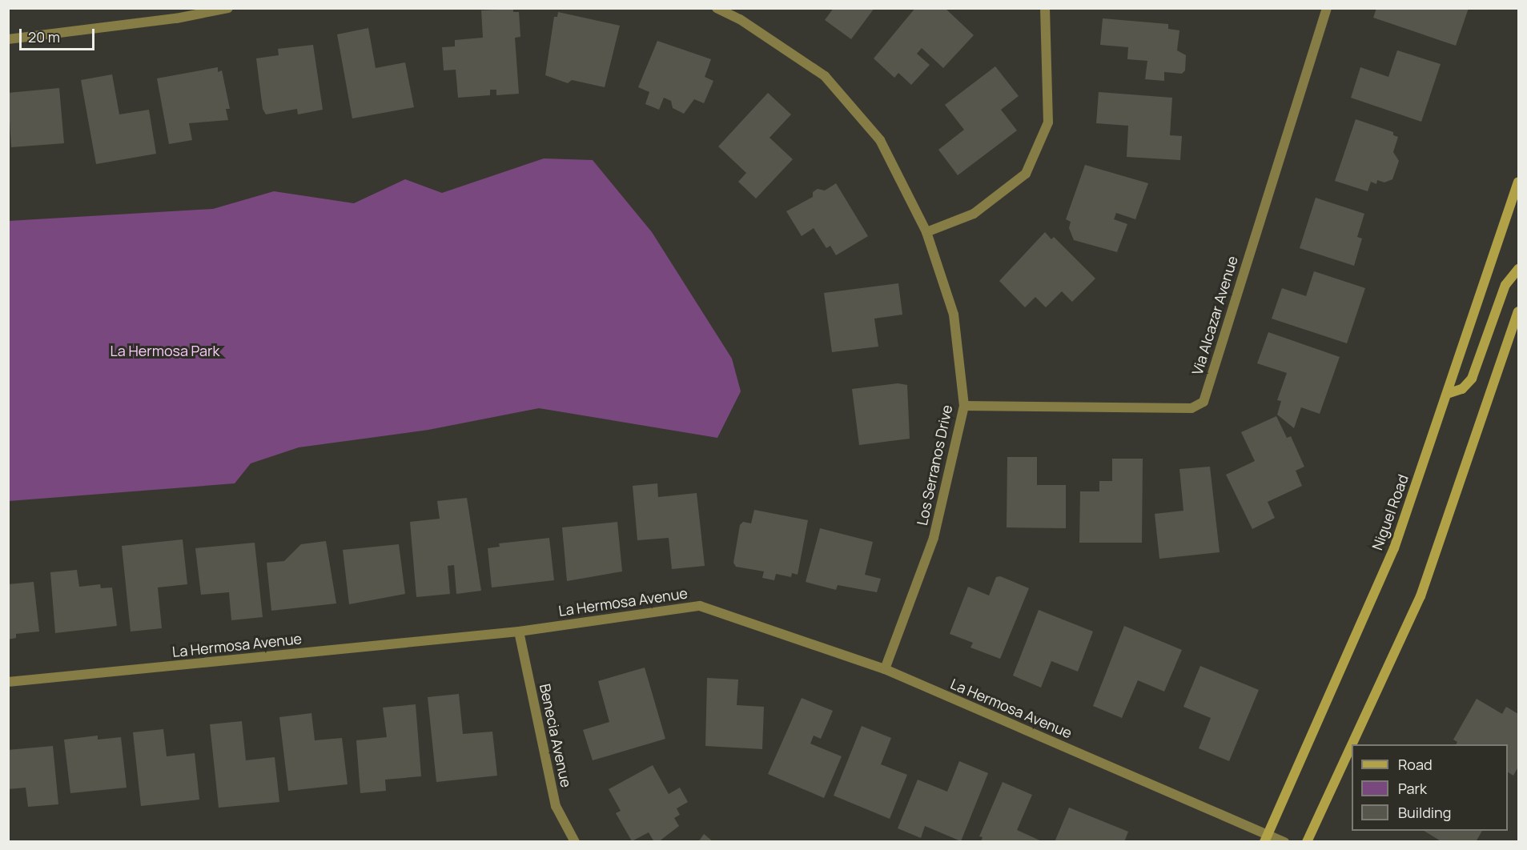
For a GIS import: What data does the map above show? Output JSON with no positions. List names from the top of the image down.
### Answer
{
  "streets": {
    "main road": ["Niguel Road"],
    "street": [
      "Via Alcazar Avenue",
      "Los Serranos Drive",
      "La Hermosa Avenue",
      "Benecia Avenue"
    ]
  },
  "crossings": [
    ["Via Alcazar Avenue", "Los Serranos Drive"],
    ["Los Serranos Drive", "La Hermosa Avenue"],
    ["Niguel Road", "La Hermosa Avenue"],
    ["La Hermosa Avenue", "Benecia Avenue"]
  ],
  "parks": ["La Hermosa Park"],
  "legend": ["Road", "Park", "Building"],
  "scale_bar": "20 m"
}
